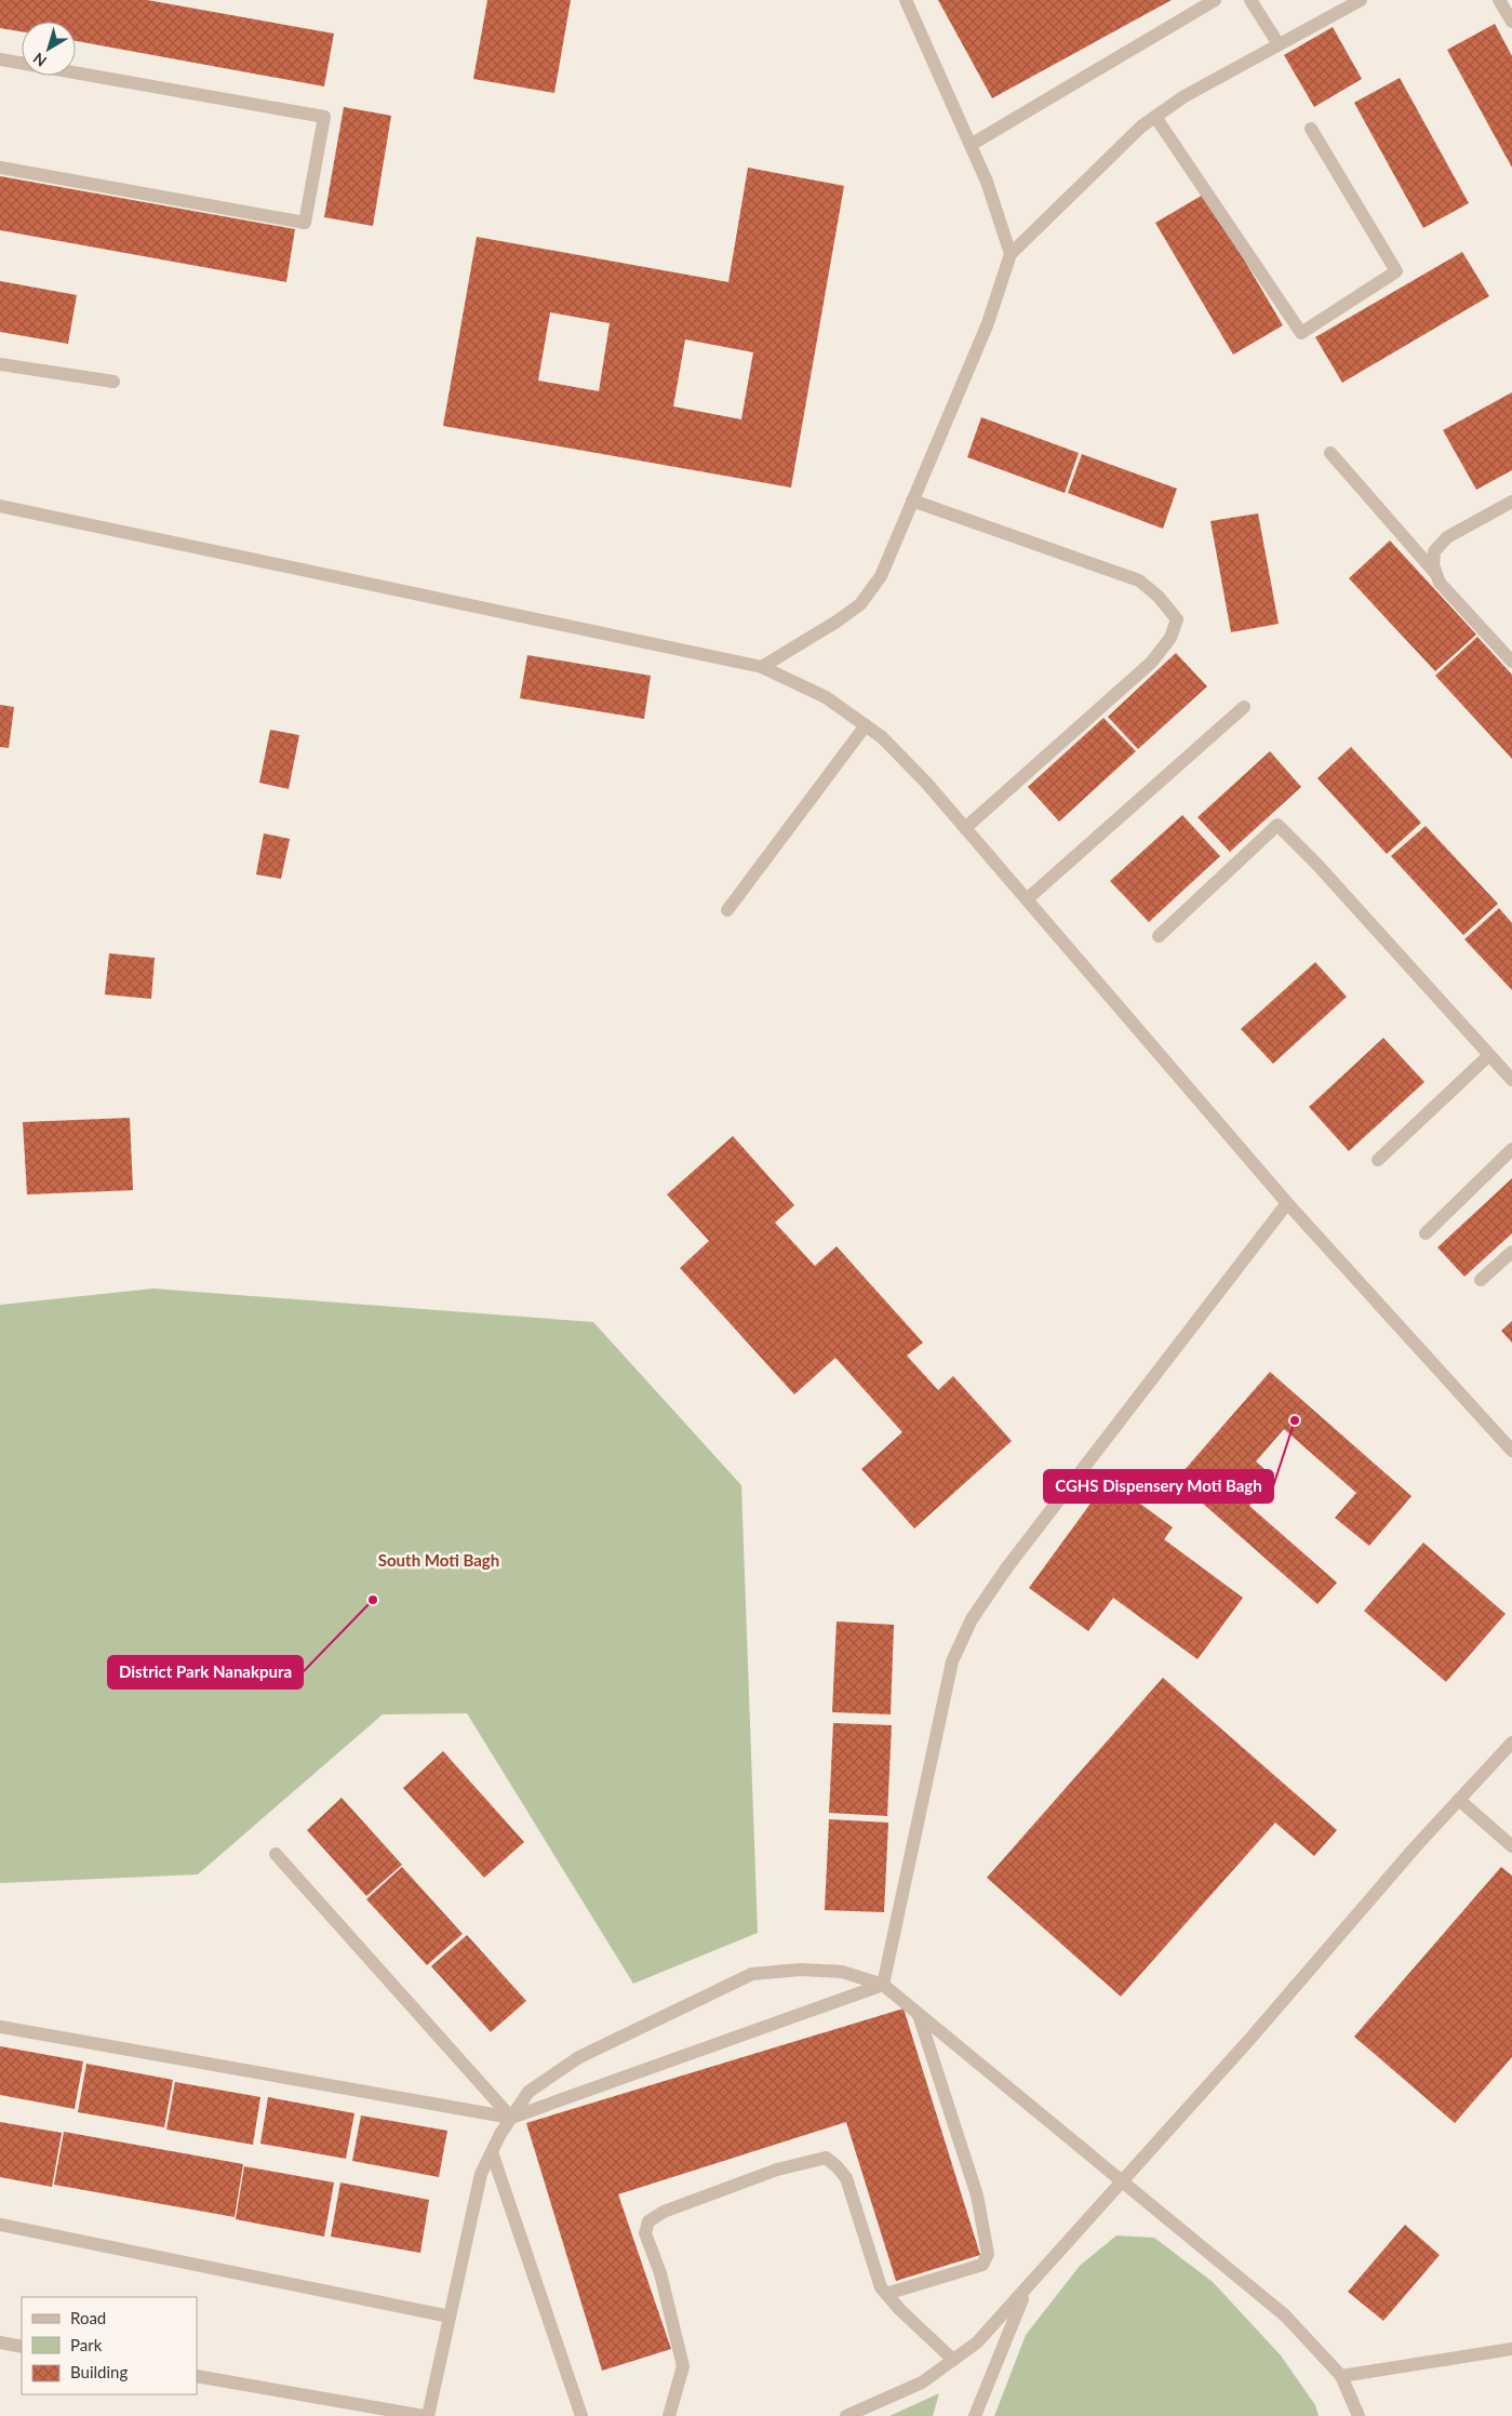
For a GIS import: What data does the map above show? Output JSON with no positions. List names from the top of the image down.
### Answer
{
  "districts": ["South Moti Bagh"],
  "places": ["CGHS Dispensery Moti Bagh", "District Park Nanakpura"],
  "legend": ["Road", "Park", "Building"],
  "north": "bottom left"
}
